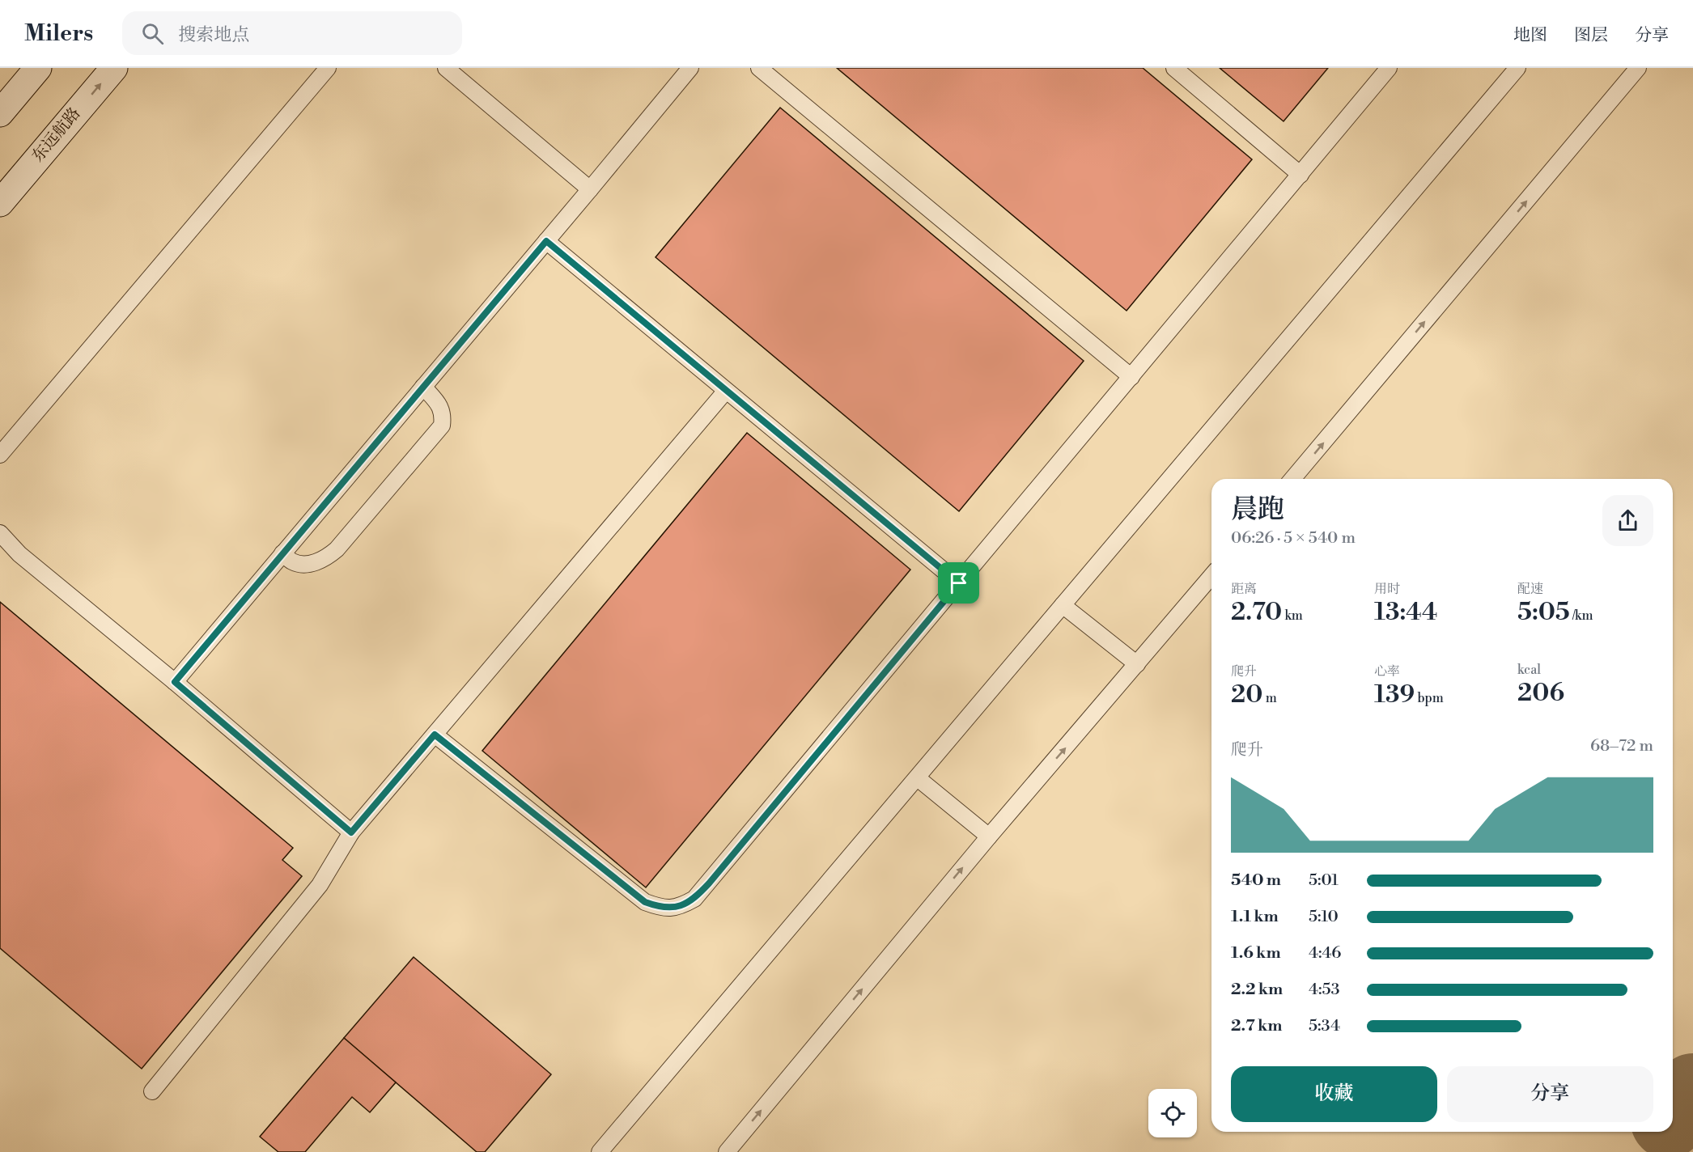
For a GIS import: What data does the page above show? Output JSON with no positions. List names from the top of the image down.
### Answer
{
  "streets": {
    "street": ["东远航路"]
  },
  "one_way": ["东远航路"],
  "page": {
    "header": "Milers",
    "search": "搜索地点",
    "nav": ["地图", "图层", "分享"],
    "heading": ["晨跑", "06:26 · 5 × 540 m"],
    "stats": [
      ["距离", "2.70 km"],
      ["用时", "13:44"],
      ["配速", "5:05 /km"],
      ["爬升", "20 m"],
      ["心率", "139 bpm"],
      ["kcal", "206"]
    ],
    "chart": ["爬升", "68–72 m"],
    "list": [
      {
        "name": "540 m",
        "note": "5:01"
      },
      {
        "name": "1.1 km",
        "note": "5:10"
      },
      {
        "name": "1.6 km",
        "note": "4:46"
      },
      {
        "name": "2.2 km",
        "note": "4:53"
      },
      {
        "name": "2.7 km",
        "note": "5:34"
      }
    ],
    "buttons": ["收藏", "分享"]
  }
}
